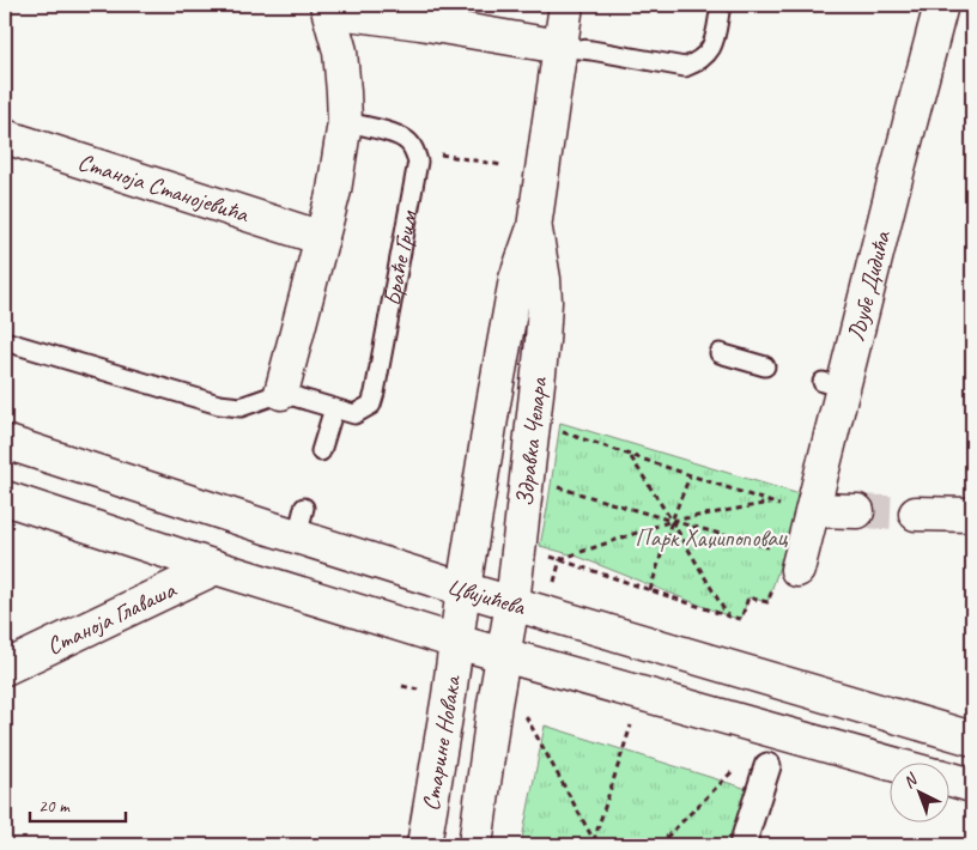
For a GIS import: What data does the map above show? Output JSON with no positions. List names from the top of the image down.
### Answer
{
  "streets": {
    "main road": [
      "Станоја Станојевића",
      "Љубе Дидића",
      "Здравка Челара",
      "Цвијићева",
      "Станоја Главаша",
      "Старине Новака"
    ],
    "lane": ["Браће Грим"]
  },
  "crossings": [
    ["Здравка Челара", "Цвијићева"],
    ["Здравка Челара", "Старине Новака"]
  ],
  "parks": ["Парк Хаџипоповац"],
  "scale_bar": "20 m",
  "north": "top left"
}
